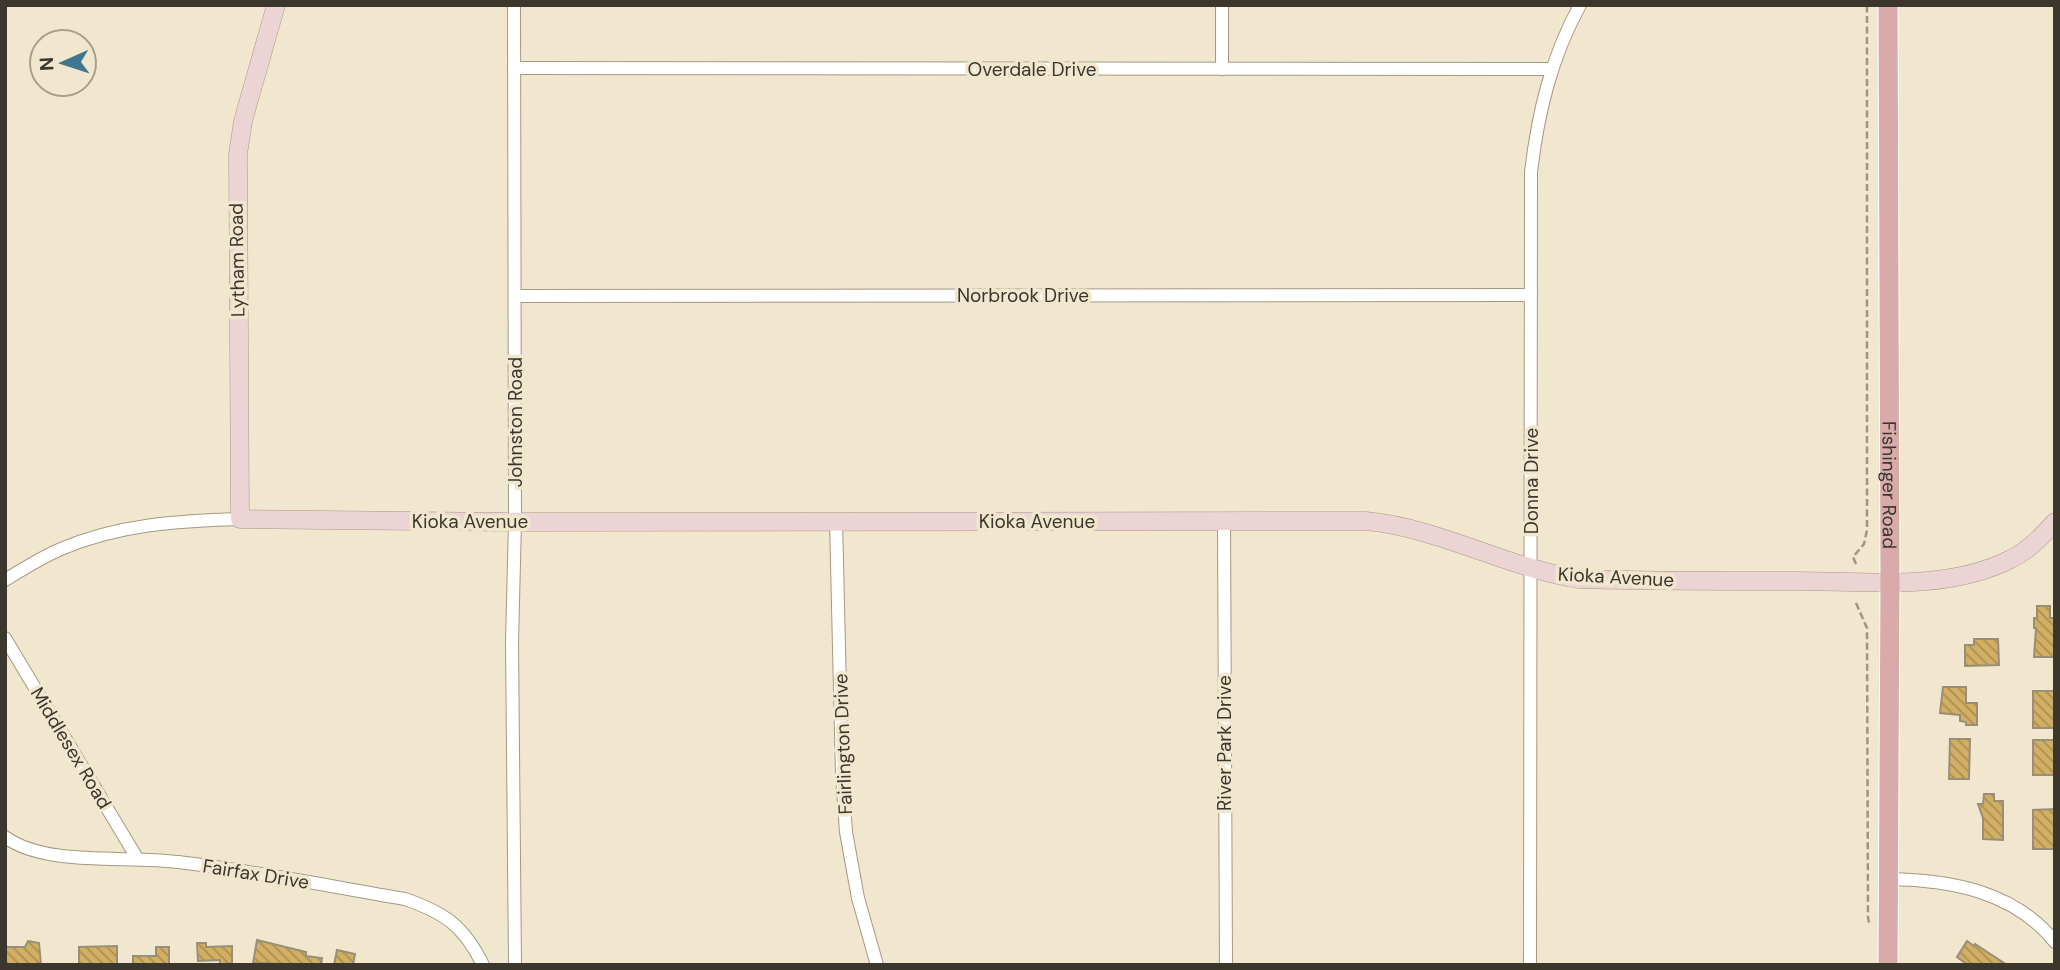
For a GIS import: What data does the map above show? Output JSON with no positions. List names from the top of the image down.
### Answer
{
  "streets": {
    "main road": ["Fishinger Road"],
    "street": [
      "Overdale Drive",
      "Lytham Road",
      "Norbrook Drive",
      "Johnston Road",
      "Donna Drive",
      "Kioka Avenue",
      "River Park Drive",
      "Fairlington Drive",
      "Middlesex Road",
      "Fairfax Drive"
    ]
  },
  "crossings": [
    ["Overdale Drive", "Johnston Road"],
    ["Overdale Drive", "Donna Drive"],
    ["Lytham Road", "Kioka Avenue"],
    ["Norbrook Drive", "Johnston Road"],
    ["Norbrook Drive", "Donna Drive"],
    ["Johnston Road", "Kioka Avenue"],
    ["Donna Drive", "Kioka Avenue"],
    ["Fishinger Road", "Kioka Avenue"],
    ["Kioka Avenue", "River Park Drive"],
    ["Kioka Avenue", "Fairlington Drive"],
    ["Middlesex Road", "Fairfax Drive"]
  ],
  "north": "left"
}
